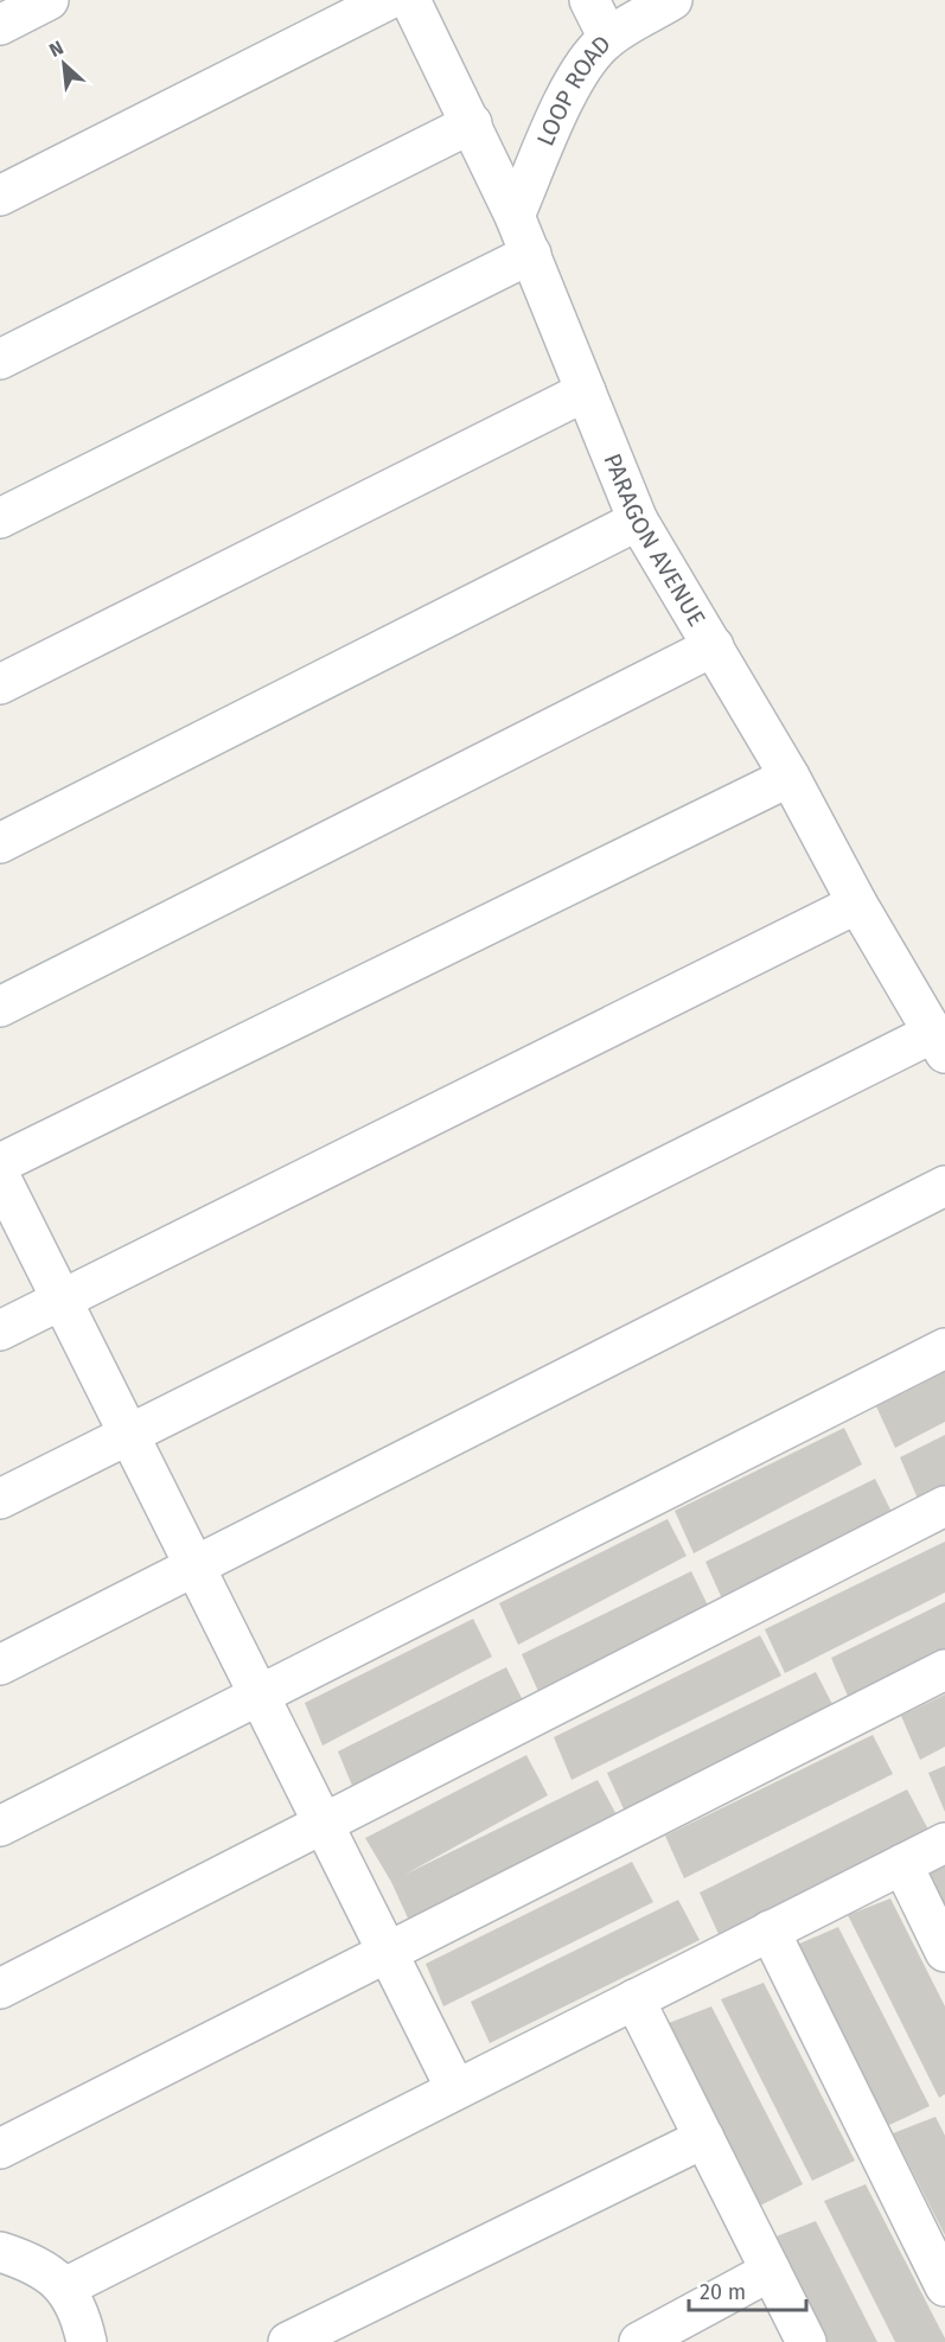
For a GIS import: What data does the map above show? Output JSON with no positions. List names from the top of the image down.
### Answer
{
  "streets": {
    "street": ["LOOP ROAD", "PARAGON AVENUE"]
  },
  "crossings": [
    ["LOOP ROAD", "PARAGON AVENUE"]
  ],
  "scale_bar": "20 m",
  "north": "top left"
}
